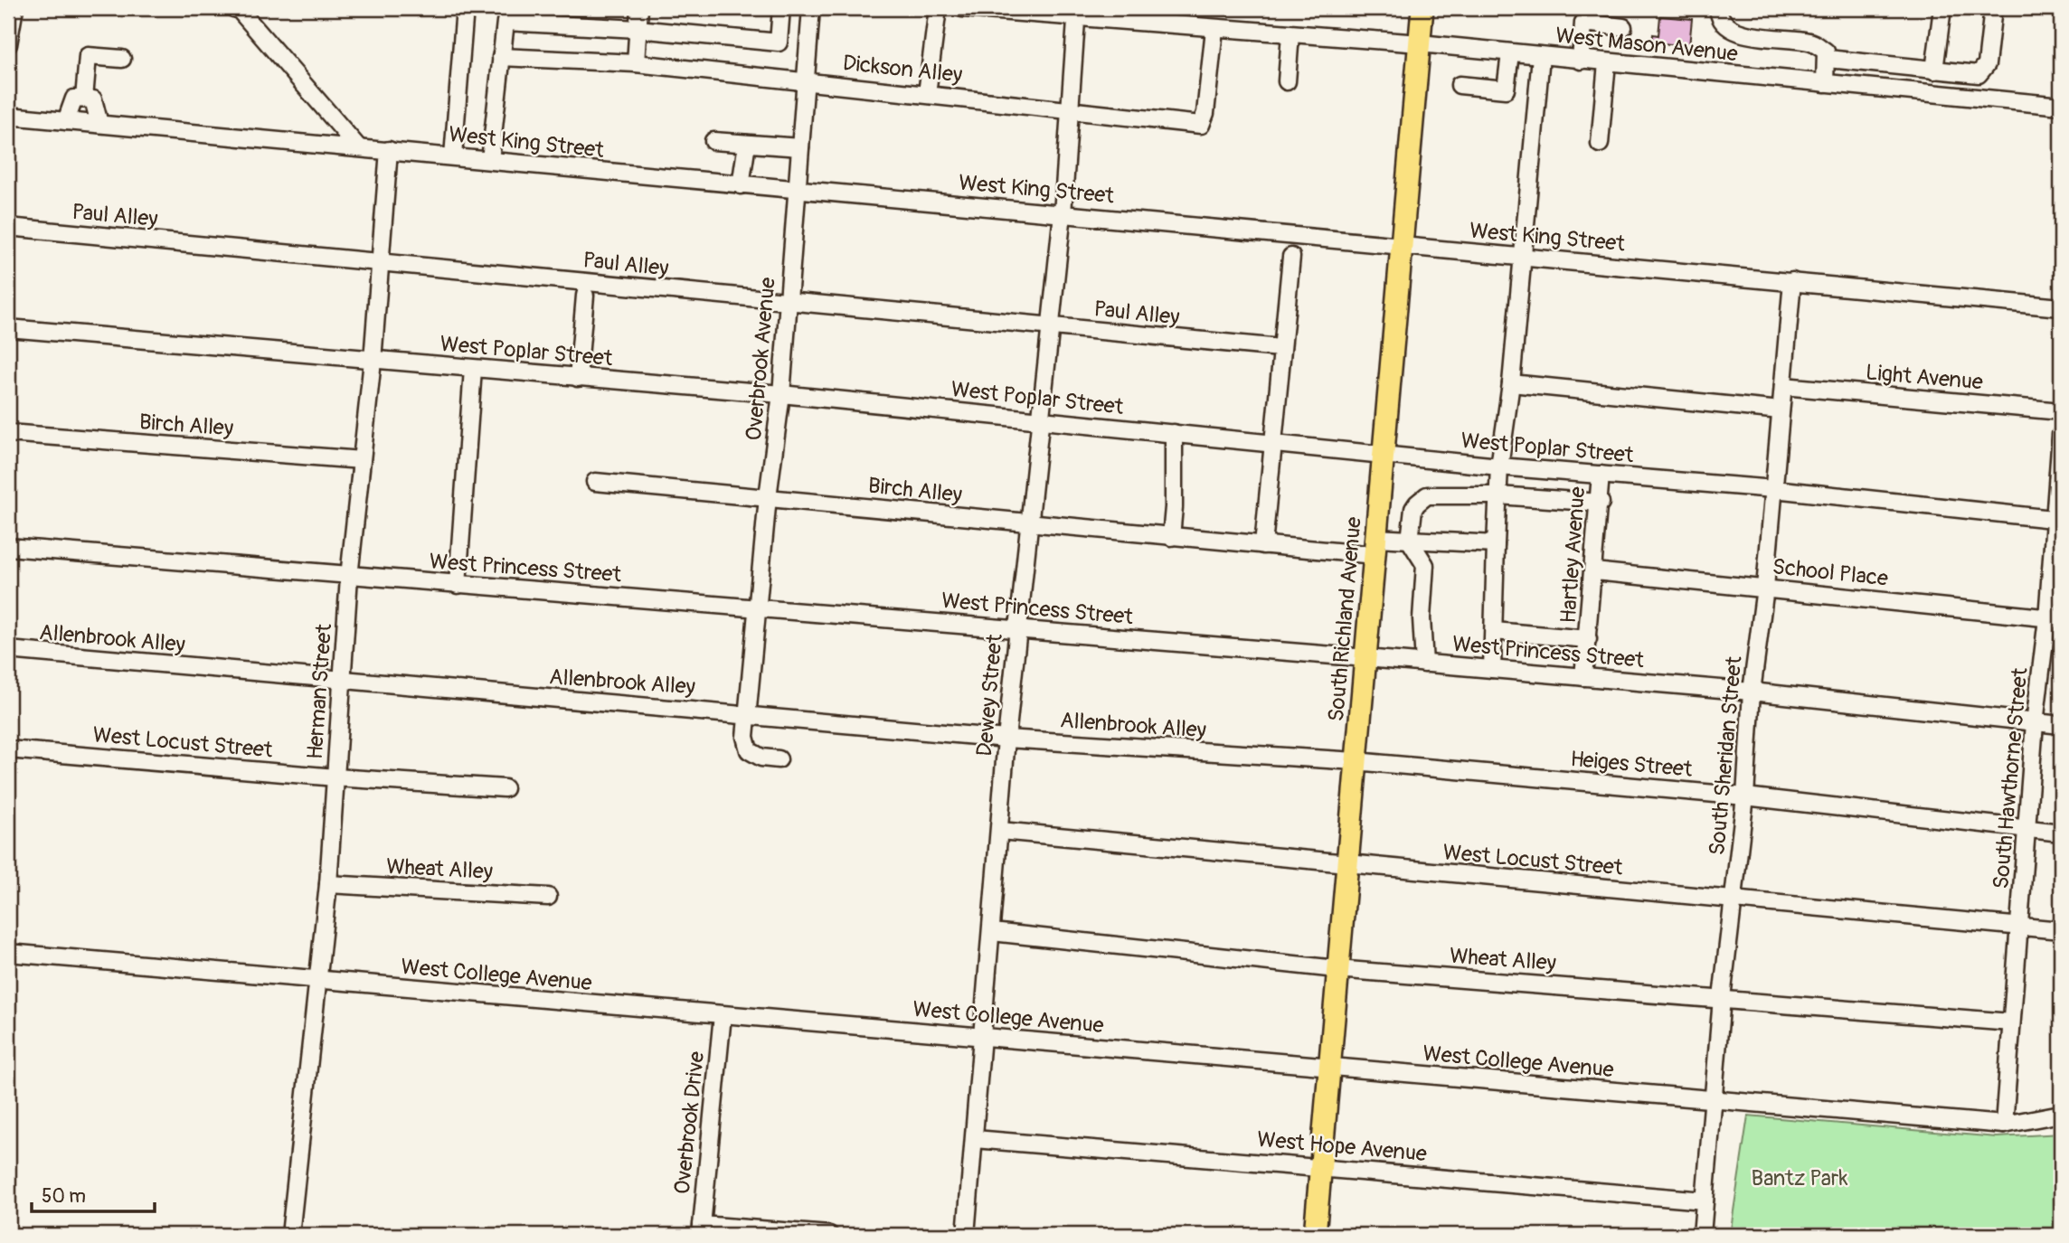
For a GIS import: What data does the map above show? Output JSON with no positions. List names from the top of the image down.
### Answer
{
  "streets": {
    "main road": ["South Richland Avenue"],
    "street": [
      "West Mason Avenue",
      "Dickson Alley",
      "West King Street",
      "Paul Alley",
      "West Poplar Street",
      "Overbrook Avenue",
      "Light Avenue",
      "Birch Alley",
      "Hartley Avenue",
      "West Princess Street",
      "School Place",
      "Allenbrook Alley",
      "Herman Street",
      "Dewey Street",
      "West Locust Street",
      "South Sheridan Street",
      "Heiges Street",
      "South Hawthorne Street",
      "Wheat Alley",
      "West College Avenue",
      "Overbrook Drive",
      "West Hope Avenue"
    ]
  },
  "crossings": [
    ["West Mason Avenue", "Dickson Alley"],
    ["West Mason Avenue", "South Richland Avenue"],
    ["West Mason Avenue", "Dewey Street"],
    ["Dickson Alley", "Overbrook Avenue"],
    ["Dickson Alley", "Dewey Street"],
    ["West King Street", "Overbrook Avenue"],
    ["West King Street", "South Richland Avenue"],
    ["West King Street", "Herman Street"],
    ["West King Street", "Dewey Street"],
    ["West King Street", "South Sheridan Street"],
    ["Paul Alley", "Overbrook Avenue"],
    ["Paul Alley", "Herman Street"],
    ["Paul Alley", "Dewey Street"],
    ["West Poplar Street", "Overbrook Avenue"],
    ["West Poplar Street", "Hartley Avenue"],
    ["West Poplar Street", "South Richland Avenue"],
    ["West Poplar Street", "Herman Street"],
    ["West Poplar Street", "Dewey Street"],
    ["West Poplar Street", "South Sheridan Street"],
    ["West Poplar Street", "South Hawthorne Street"],
    ["Overbrook Avenue", "Birch Alley"],
    ["Overbrook Avenue", "West Princess Street"],
    ["Overbrook Avenue", "Allenbrook Alley"],
    ["Light Avenue", "South Sheridan Street"],
    ["Birch Alley", "Herman Street"],
    ["Birch Alley", "Dewey Street"],
    ["Hartley Avenue", "West Princess Street"],
    ["Hartley Avenue", "School Place"],
    ["West Princess Street", "South Richland Avenue"],
    ["West Princess Street", "Herman Street"],
    ["West Princess Street", "Dewey Street"],
    ["West Princess Street", "South Sheridan Street"],
    ["West Princess Street", "South Hawthorne Street"],
    ["School Place", "South Sheridan Street"],
    ["School Place", "South Hawthorne Street"],
    ["South Richland Avenue", "West Locust Street"],
    ["South Richland Avenue", "Heiges Street"],
    ["South Richland Avenue", "Wheat Alley"],
    ["South Richland Avenue", "West College Avenue"],
    ["South Richland Avenue", "West Hope Avenue"],
    ["Allenbrook Alley", "Herman Street"],
    ["Allenbrook Alley", "Dewey Street"],
    ["Allenbrook Alley", "Heiges Street"],
    ["Herman Street", "West Locust Street"],
    ["Herman Street", "Wheat Alley"],
    ["Herman Street", "West College Avenue"],
    ["Dewey Street", "West Locust Street"],
    ["Dewey Street", "Wheat Alley"],
    ["Dewey Street", "West College Avenue"],
    ["Dewey Street", "West Hope Avenue"],
    ["West Locust Street", "South Sheridan Street"],
    ["West Locust Street", "South Hawthorne Street"],
    ["South Sheridan Street", "Heiges Street"],
    ["South Sheridan Street", "Wheat Alley"],
    ["South Sheridan Street", "West College Avenue"],
    ["South Sheridan Street", "West Hope Avenue"],
    ["Heiges Street", "South Hawthorne Street"],
    ["South Hawthorne Street", "Wheat Alley"],
    ["South Hawthorne Street", "West College Avenue"],
    ["West College Avenue", "Overbrook Drive"]
  ],
  "parks": ["Bantz Park"],
  "scale_bar": "50 m"
}
